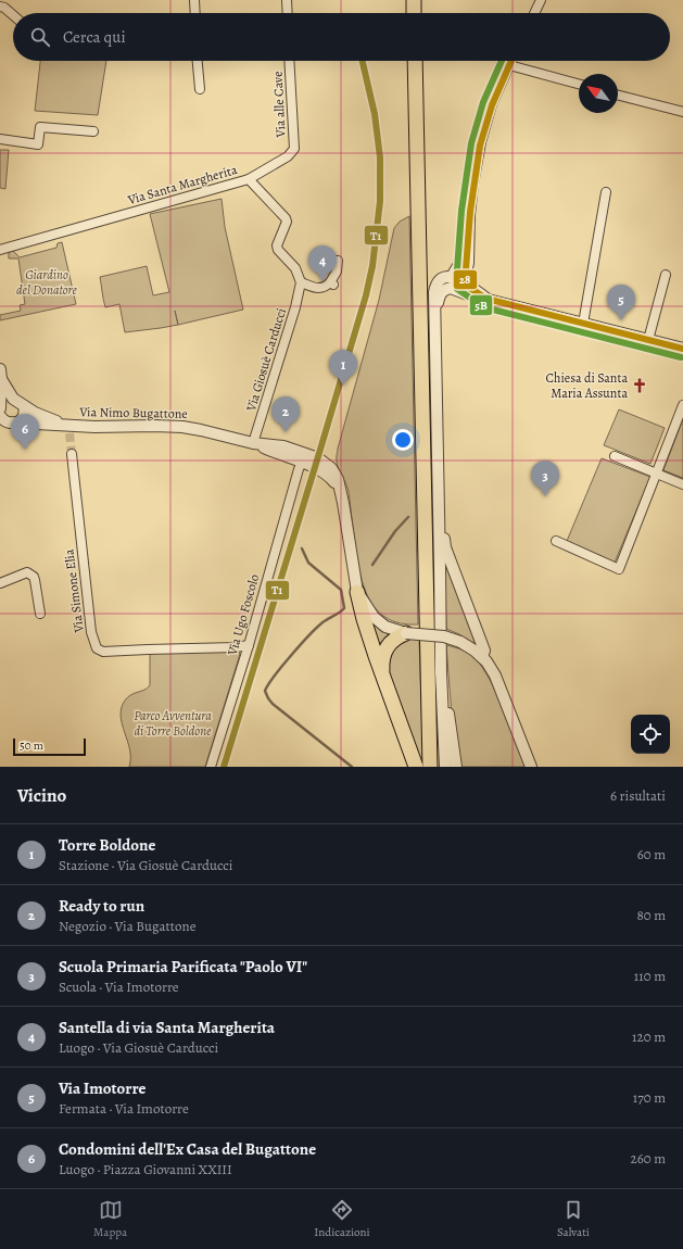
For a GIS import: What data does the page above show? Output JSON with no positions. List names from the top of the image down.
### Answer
{
  "streets": {
    "street": [
      "Via alle Cave",
      "Via Santa Margherita",
      "Via Giosuè Carducci",
      "Via Nimo Bugattone",
      "Via Simone Elia",
      "Via Ugo Foscolo"
    ]
  },
  "crossings": [
    ["Via alle Cave", "Via Santa Margherita"],
    ["Via Santa Margherita", "Via Giosuè Carducci"],
    ["Via Giosuè Carducci", "Via Nimo Bugattone"],
    ["Via Simone Elia", "Via Ugo Foscolo"]
  ],
  "parks": ["Giardino del Donatore", "Parco Avventura di Torre Boldone"],
  "places": {
    "church": ["Chiesa di Santa Maria Assunta"]
  },
  "lines": ["transit line T1", "transit line 28", "transit line 5B"],
  "scale_bar": "50 m",
  "north": "top left",
  "page": {
    "search": "Cerca qui",
    "pins": [
      "4",
      "5",
      "1",
      "2",
      "6",
      "3"
    ],
    "scale": "50 m",
    "heading": ["Vicino", "6 risultati"],
    "list": [
      {
        "mark": "1",
        "name": "Torre Boldone",
        "note": "Stazione · Via Giosuè Carducci",
        "value": "60 m"
      },
      {
        "mark": "2",
        "name": "Ready to run",
        "note": "Negozio · Via Bugattone",
        "value": "80 m"
      },
      {
        "mark": "3",
        "name": "Scuola Primaria Parificata \"Paolo VI\"",
        "note": "Scuola · Via Imotorre",
        "value": "110 m"
      },
      {
        "mark": "4",
        "name": "Santella di via Santa Margherita",
        "note": "Luogo · Via Giosuè Carducci",
        "value": "120 m"
      },
      {
        "mark": "5",
        "name": "Via Imotorre",
        "note": "Fermata · Via Imotorre",
        "value": "170 m"
      },
      {
        "mark": "6",
        "name": "Condomini dell'Ex Casa del Bugattone",
        "note": "Luogo · Piazza Giovanni XXIII",
        "value": "260 m"
      }
    ],
    "nav": ["Mappa", "Indicazioni", "Salvati"]
  }
}
